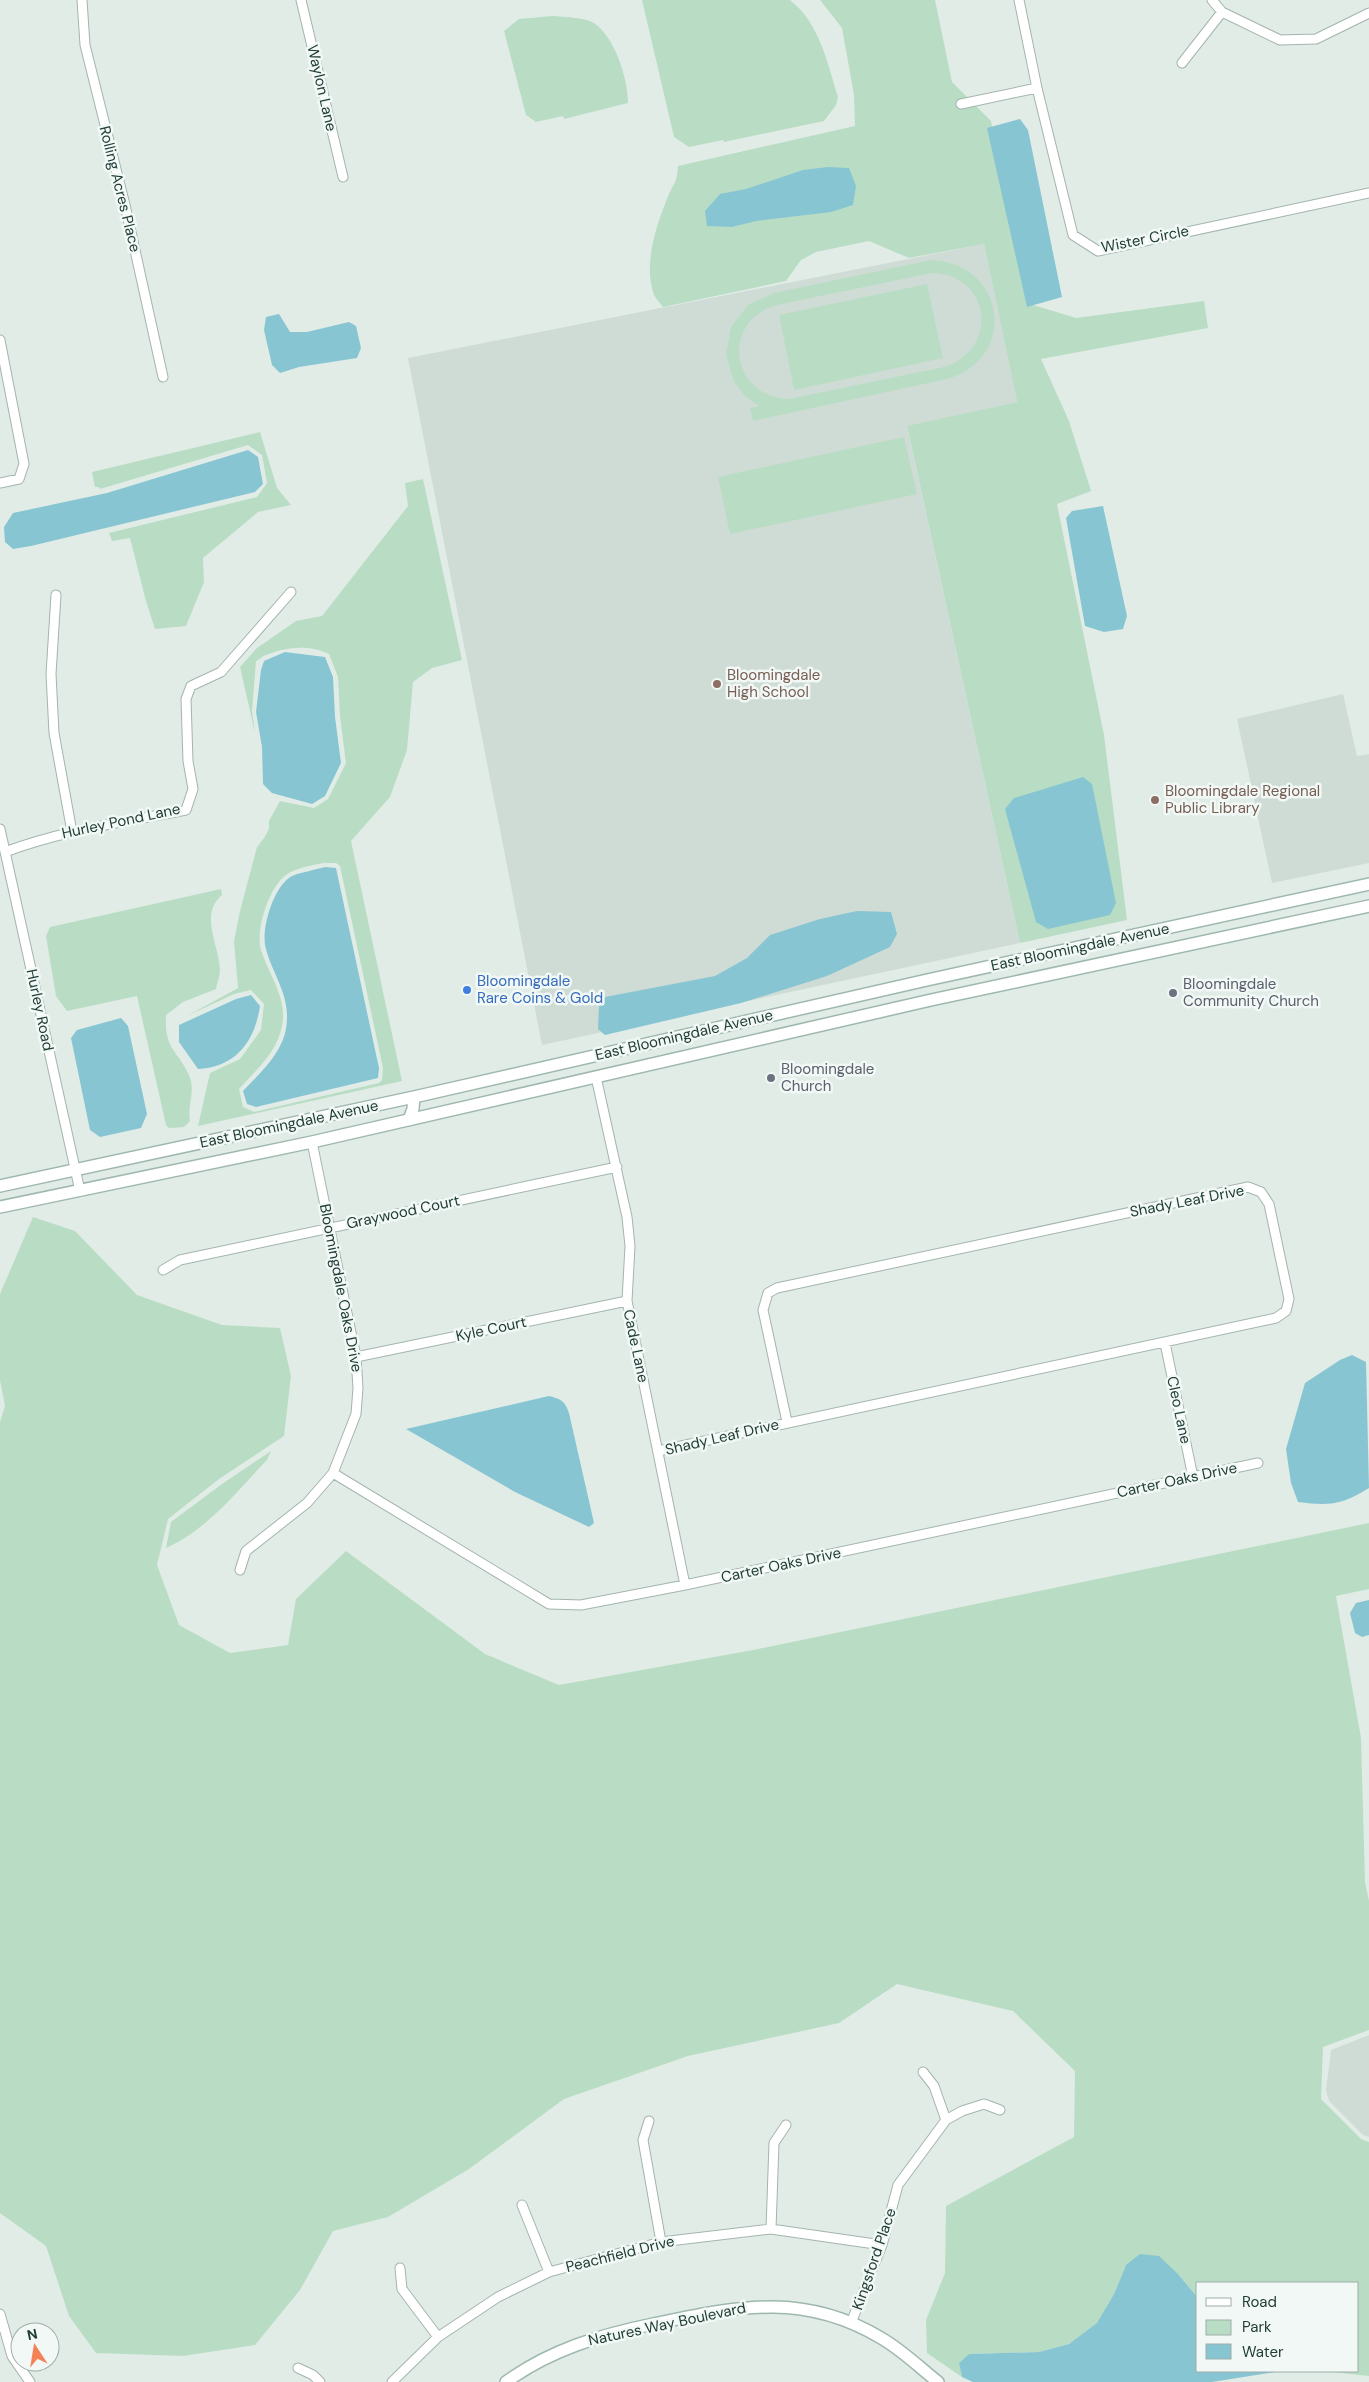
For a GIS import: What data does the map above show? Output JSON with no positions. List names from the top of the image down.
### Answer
{
  "streets": {
    "main road": ["East Bloomingdale Avenue", "Natures Way Boulevard"],
    "street": [
      "Waylon Lane",
      "Rolling Acres Place",
      "Wister Circle",
      "Hurley Pond Lane",
      "Hurley Road",
      "Shady Leaf Drive",
      "Graywood Court",
      "Bloomingdale Oaks Drive",
      "Kyle Court",
      "Cade Lane",
      "Cleo Lane",
      "Carter Oaks Drive",
      "Peachfield Drive",
      "Kingsford Place"
    ]
  },
  "crossings": [
    ["Hurley Pond Lane", "Hurley Road"],
    ["East Bloomingdale Avenue", "Hurley Road"],
    ["East Bloomingdale Avenue", "Bloomingdale Oaks Drive"],
    ["East Bloomingdale Avenue", "Cade Lane"],
    ["Shady Leaf Drive", "Cade Lane"],
    ["Shady Leaf Drive", "Cleo Lane"],
    ["Graywood Court", "Bloomingdale Oaks Drive"],
    ["Graywood Court", "Cade Lane"],
    ["Bloomingdale Oaks Drive", "Kyle Court"],
    ["Bloomingdale Oaks Drive", "Carter Oaks Drive"],
    ["Kyle Court", "Cade Lane"],
    ["Cade Lane", "Carter Oaks Drive"],
    ["Cleo Lane", "Carter Oaks Drive"],
    ["Peachfield Drive", "Kingsford Place"],
    ["Kingsford Place", "Natures Way Boulevard"]
  ],
  "places": [
    "Bloomingdale High School",
    "Bloomingdale Regional Public Library",
    "Bloomingdale Rare Coins & Gold",
    "Bloomingdale Community Church",
    "Bloomingdale Church"
  ],
  "legend": ["Road", "Park", "Water"],
  "north": "top"
}
